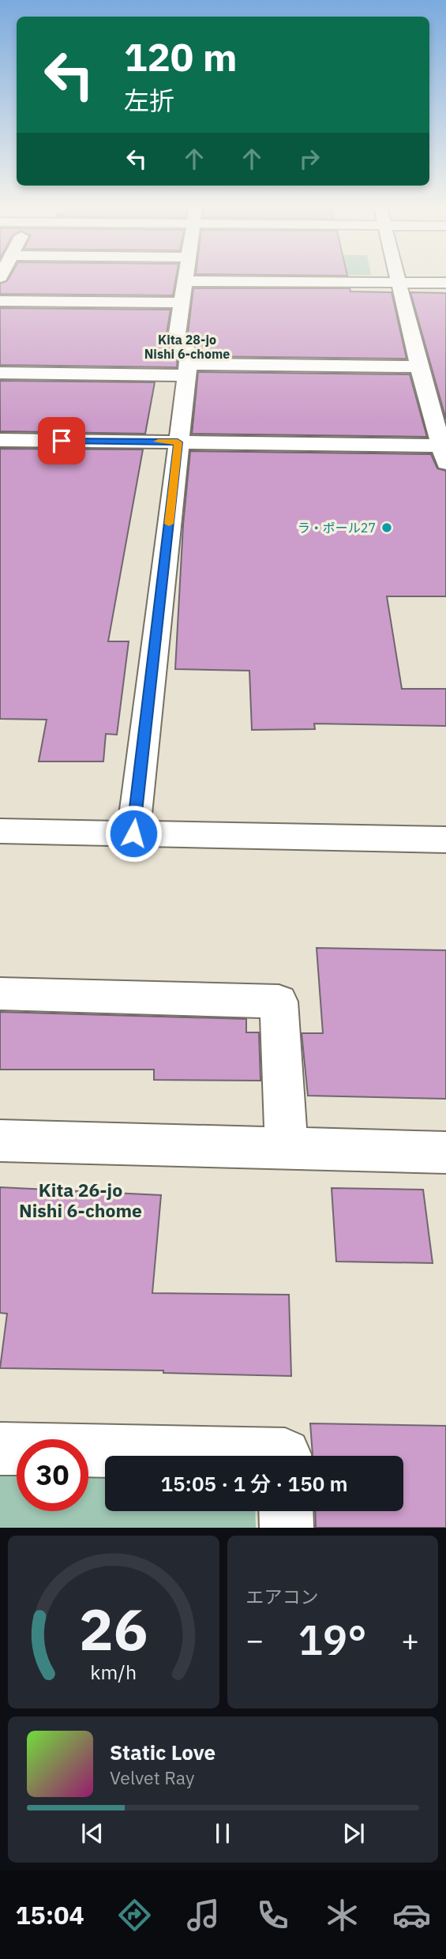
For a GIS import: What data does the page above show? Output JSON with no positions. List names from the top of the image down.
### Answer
{
  "districts": ["Kita 28-jo Nishi 6-chome", "Kita 26-jo Nishi 6-chome"],
  "places": ["ラ・ポール27"],
  "page": {
    "turn": ["120 m", "左折"],
    "limit": "30",
    "trip": "15:05 · 1 分 · 150 m",
    "tile": "エアコン",
    "heat": ["−", "19°", "+"],
    "song": ["Static Love", "Velvet Ray"],
    "tabs": "15:04",
    "gauge": ["26", "km/h"]
  }
}
